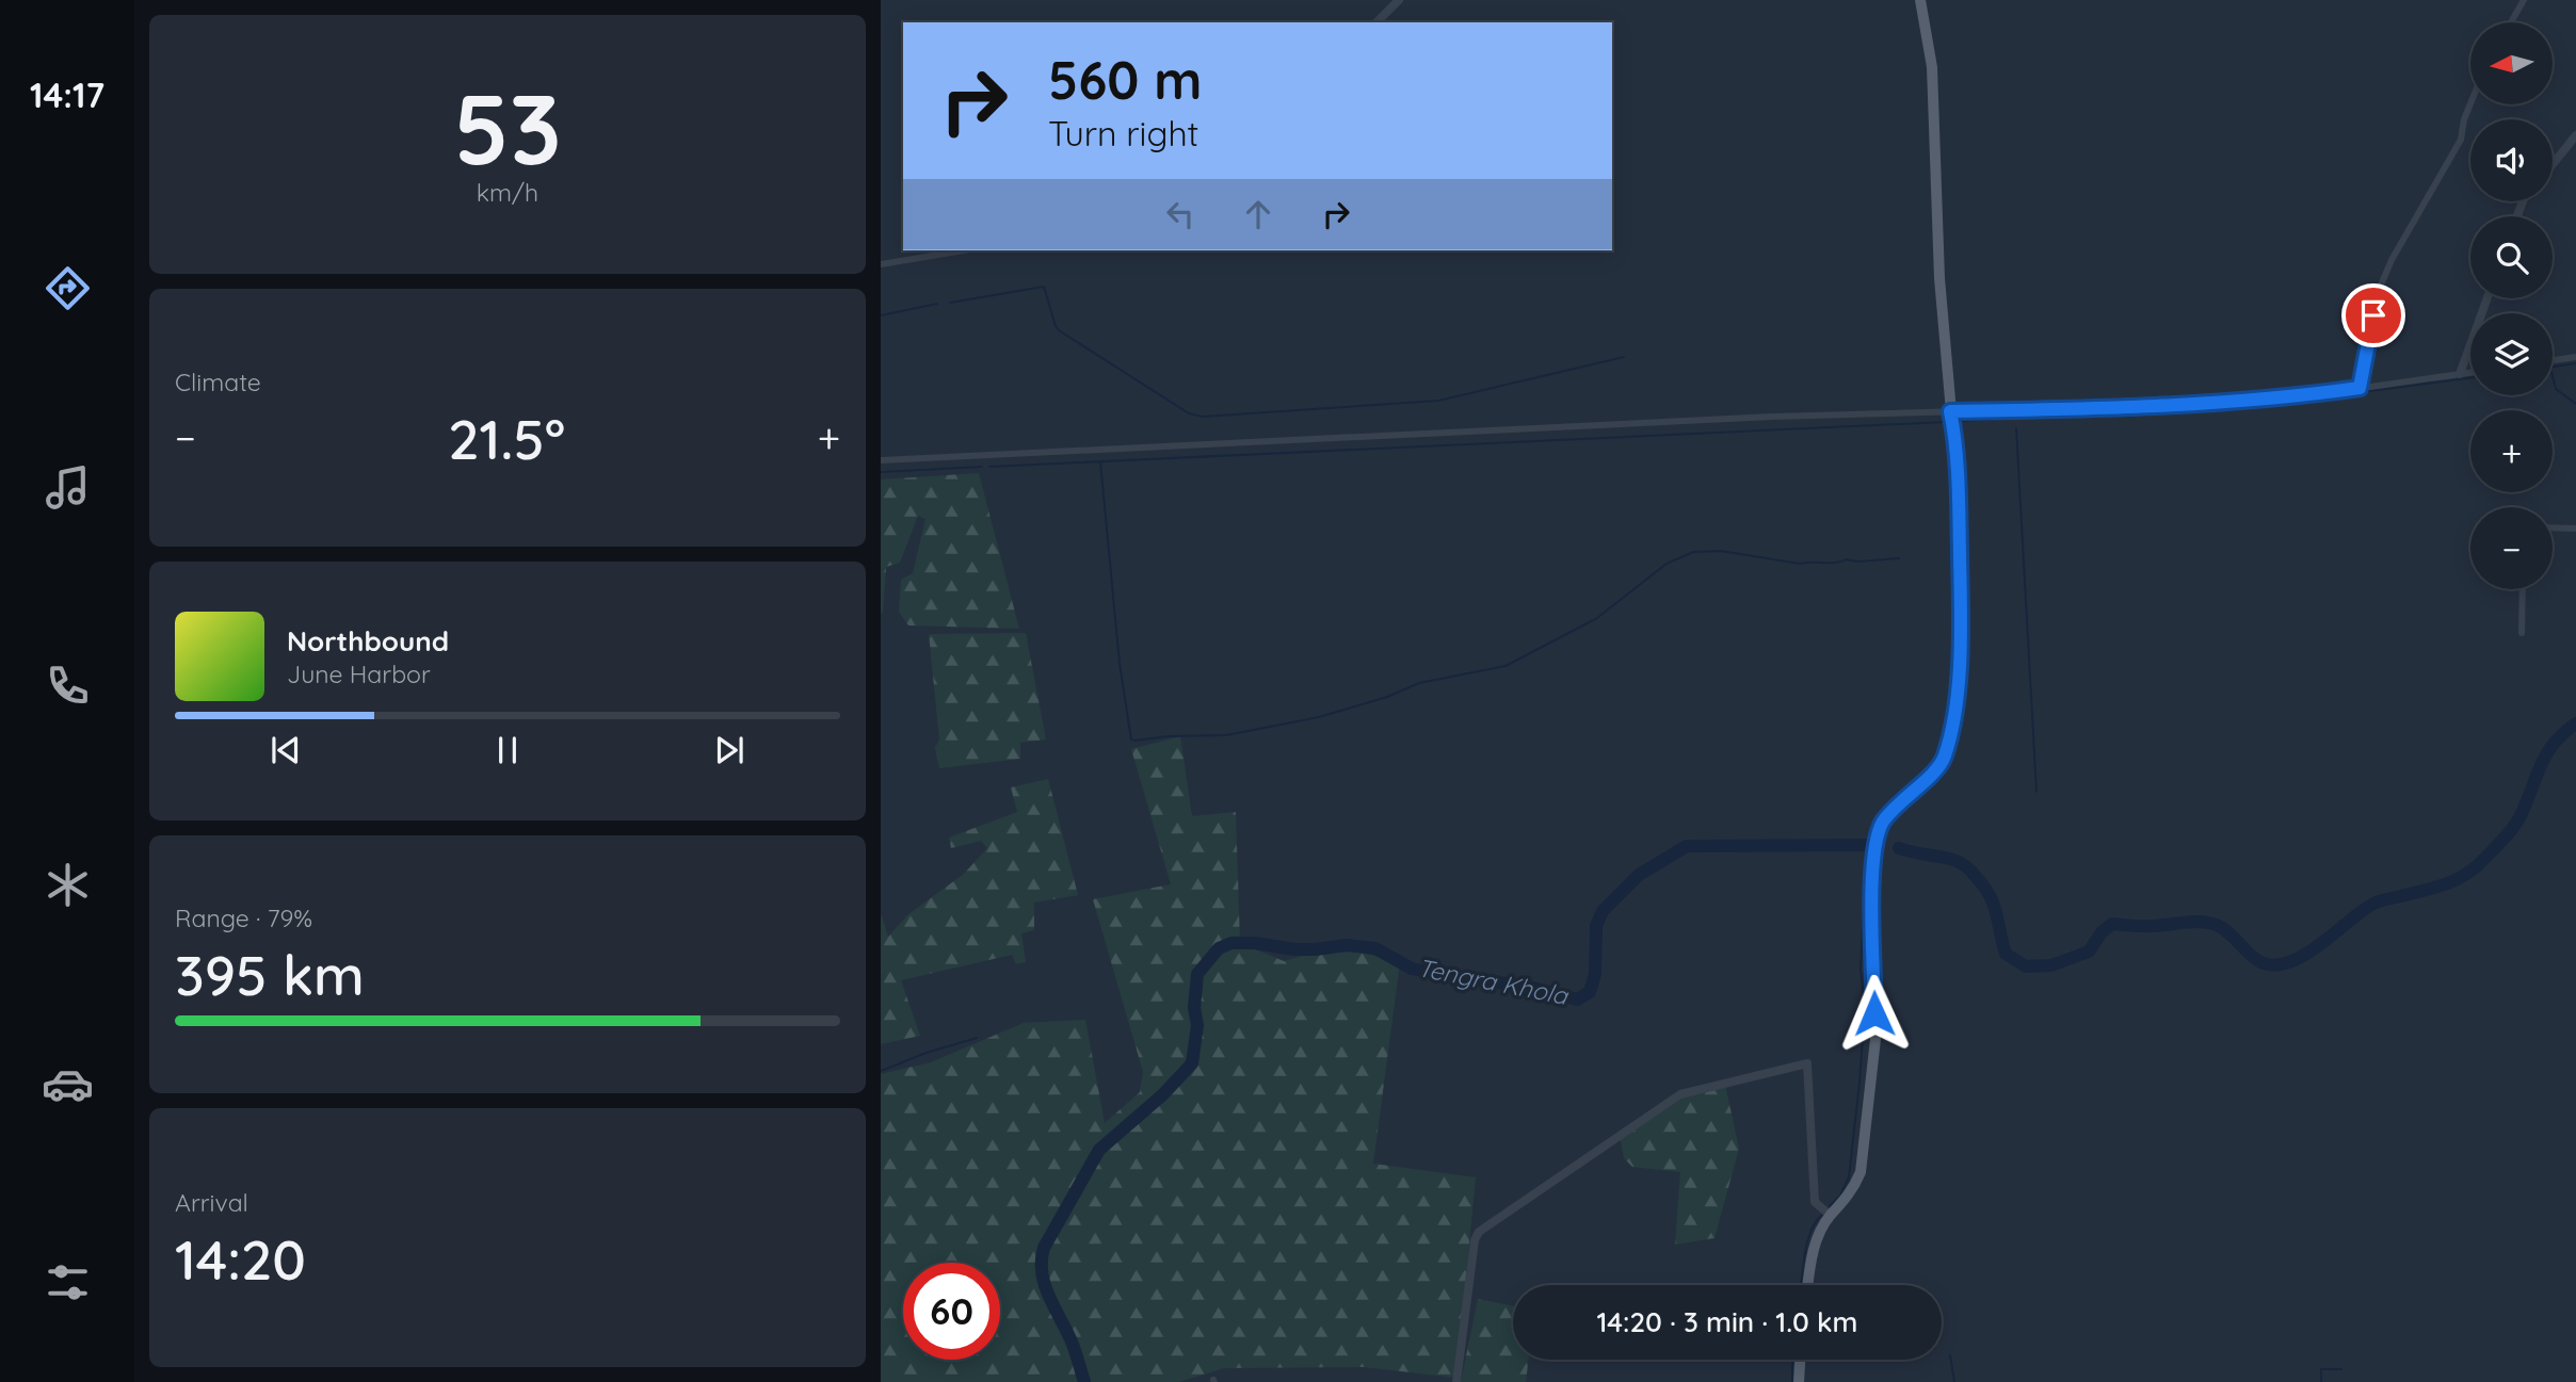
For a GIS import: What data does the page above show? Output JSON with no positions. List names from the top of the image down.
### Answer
{
  "water": ["Tengra Khola"],
  "north": "left",
  "page": {
    "tabs": "14:17",
    "tile": [
      ["53", "km/h"],
      "Climate",
      ["Range · 79%", "395 km"],
      ["Arrival", "14:20"]
    ],
    "map_buttons": ["+", "−"],
    "turn": ["560 m", "Turn right"],
    "heat": ["−", "21.5°", "+"],
    "song": ["Northbound", "June Harbor"],
    "limit": "60",
    "trip": "14:20 · 3 min · 1.0 km"
  }
}
